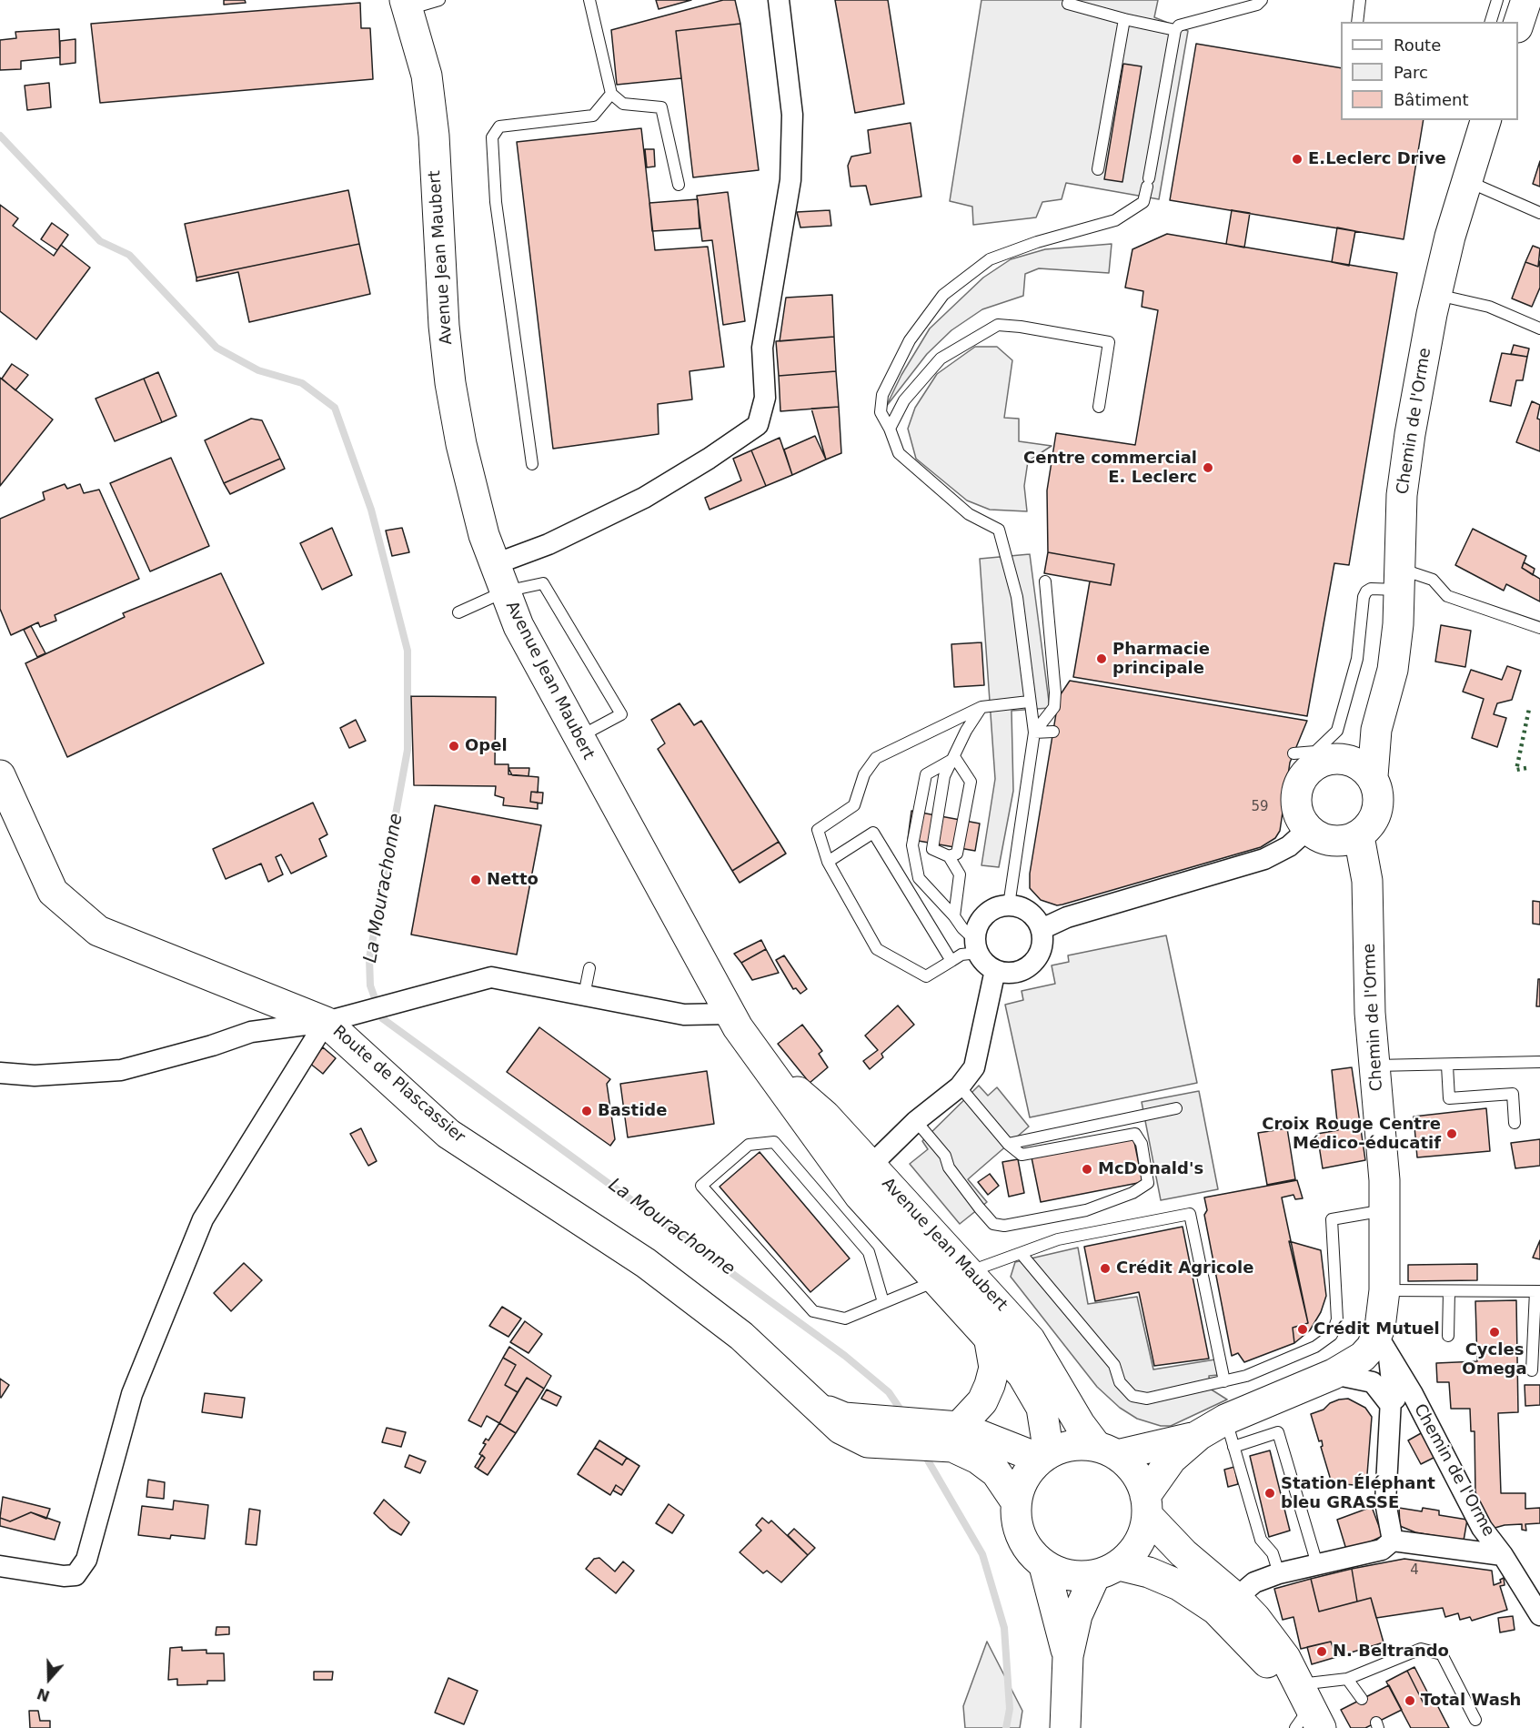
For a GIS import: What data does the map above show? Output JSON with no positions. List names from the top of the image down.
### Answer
{
  "streets": {
    "street": ["Avenue Jean Maubert", "Chemin de l'Orme", "Route de Plascassier"]
  },
  "crossings": [
    ["Avenue Jean Maubert", "Route de Plascassier"]
  ],
  "water": ["La Mourachonne"],
  "places": [
    "E.Leclerc Drive",
    "Centre commercial E. Leclerc",
    "Pharmacie principale",
    "Opel",
    "Netto",
    "Bastide",
    "Croix Rouge Centre Médico-éducatif",
    "McDonald's",
    "Crédit Agricole",
    "Crédit Mutuel",
    "Cycles Omega",
    "Station Éléphant bleu GRASSE",
    "N. Beltrando",
    "Total Wash"
  ],
  "house_numbers": ["59", "4"],
  "legend": ["Route", "Parc", "Bâtiment"],
  "north": "bottom"
}
